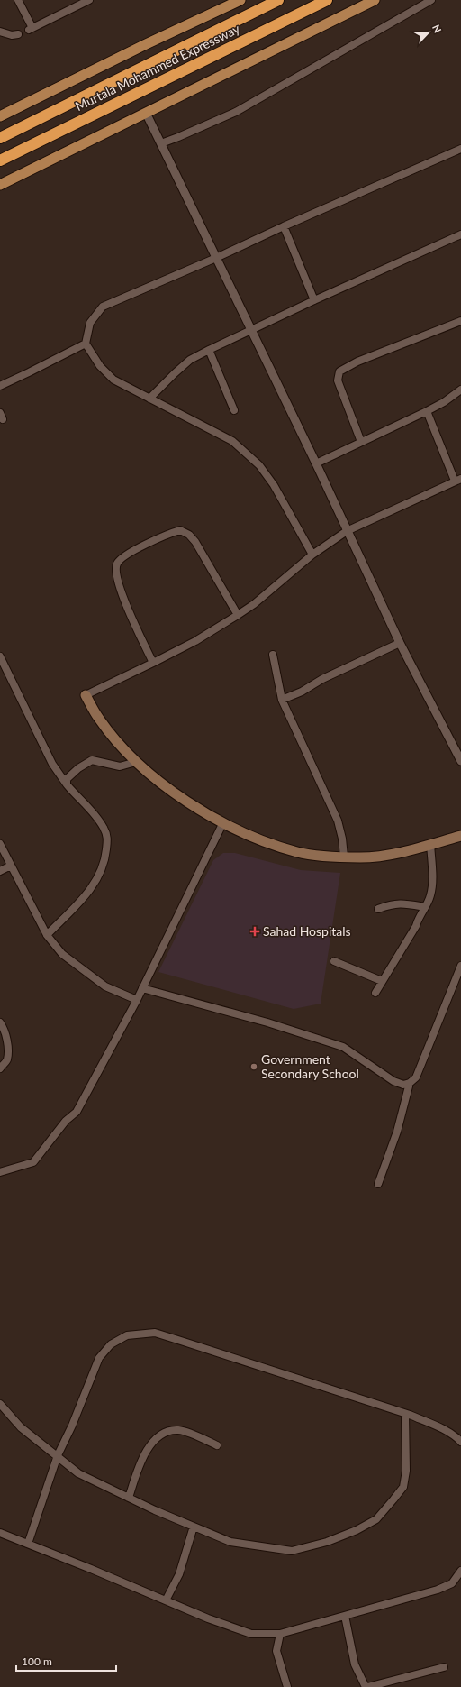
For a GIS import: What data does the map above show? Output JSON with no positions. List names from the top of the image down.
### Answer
{
  "streets": {
    "highway": ["Murtala Mohammed Expressway"]
  },
  "places": {
    "health": ["Sahad Hospitals"],
    "other": ["Government Secondary School"]
  },
  "scale_bar": "100 m",
  "north": "top right"
}
